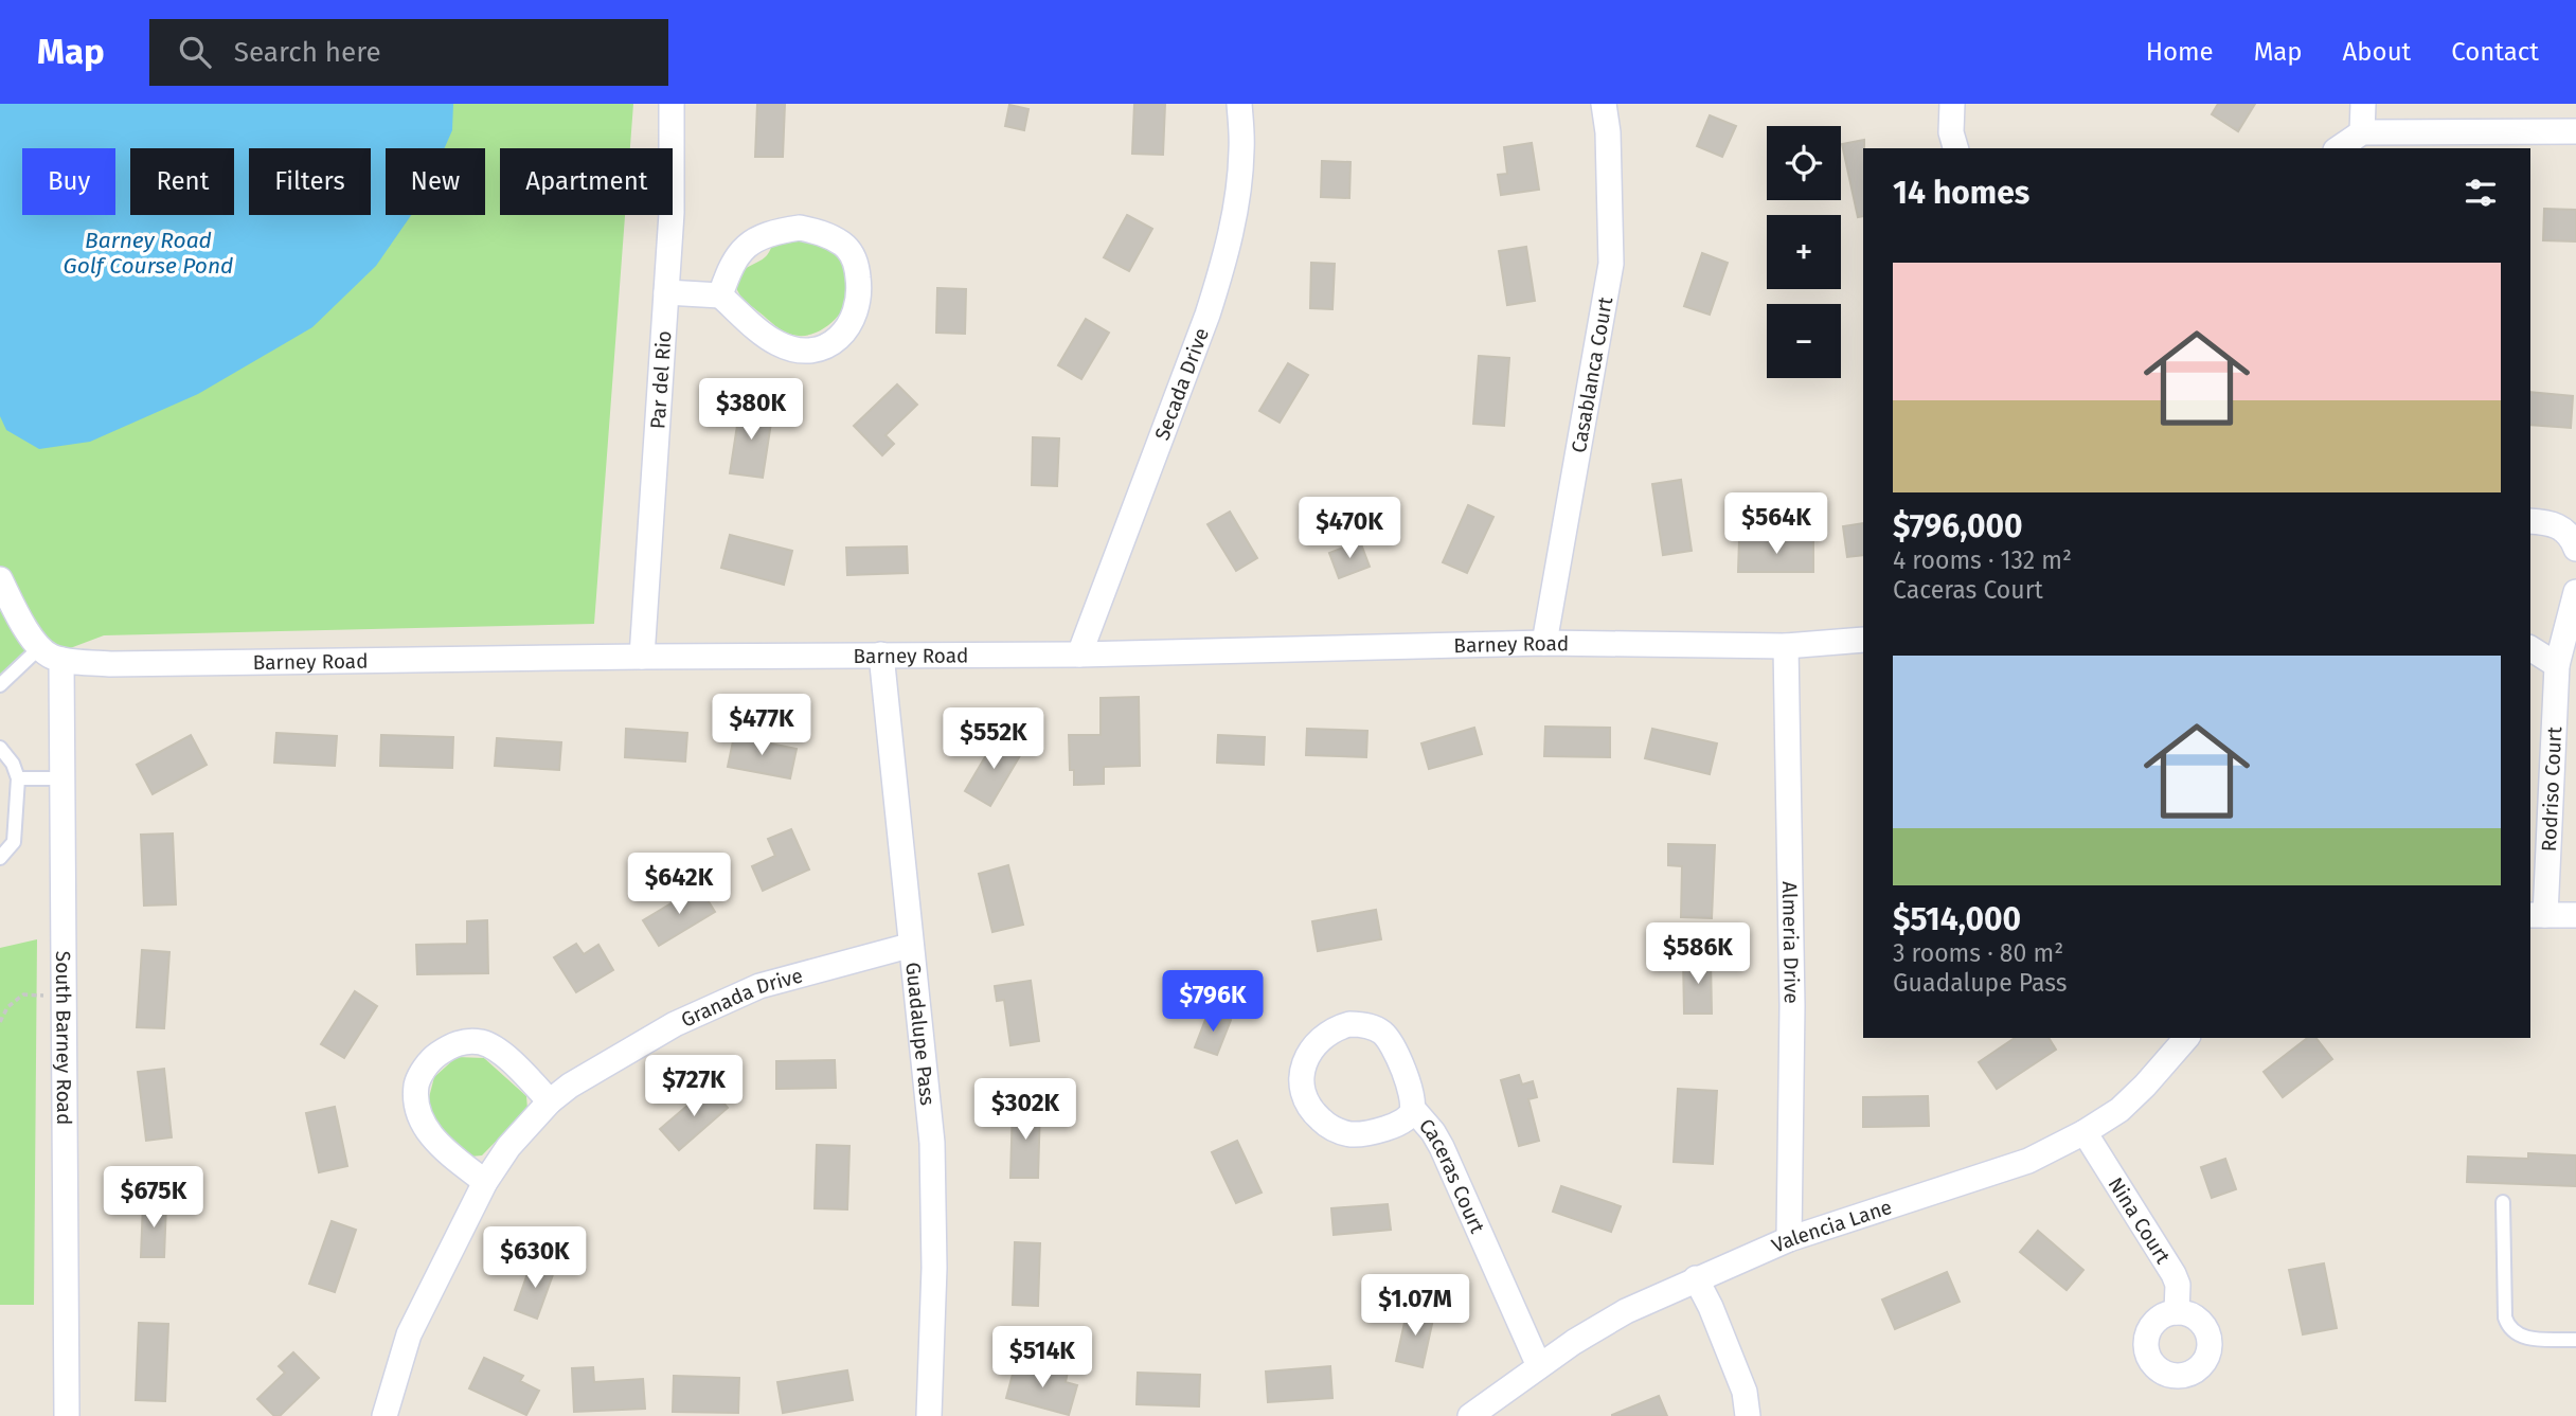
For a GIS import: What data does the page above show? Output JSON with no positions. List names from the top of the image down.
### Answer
{
  "streets": {
    "street": [
      "Casablanca Court",
      "Par del Rio",
      "Secada Drive",
      "Barney Road",
      "Rodriso Court",
      "Almeria Drive",
      "Granada Drive",
      "Guadalupe Pass",
      "South Barney Road",
      "Caceras Court",
      "Nina Court",
      "Valencia Lane"
    ]
  },
  "crossings": [
    ["Casablanca Court", "Barney Road"],
    ["Par del Rio", "Barney Road"],
    ["Secada Drive", "Barney Road"],
    ["Barney Road", "Almeria Drive"],
    ["Barney Road", "Guadalupe Pass"],
    ["Barney Road", "South Barney Road"],
    ["Almeria Drive", "Valencia Lane"],
    ["Granada Drive", "Guadalupe Pass"],
    ["Caceras Court", "Valencia Lane"],
    ["Nina Court", "Valencia Lane"]
  ],
  "water": ["Barney Road Golf Course Pond"],
  "page": {
    "header": "Map",
    "search": "Search here",
    "nav": [
      "Home",
      "Map",
      "About",
      "Contact"
    ],
    "map_buttons": ["+", "−"],
    "chip": [
      "Buy",
      "Rent",
      "Filters",
      "New",
      "Apartment"
    ],
    "heading": "14 homes",
    "list": [
      {
        "name": "$796,000",
        "note": "4 rooms · 132 m² · Caceras Court"
      },
      {
        "name": "$514,000",
        "note": "3 rooms · 80 m² · Guadalupe Pass"
      }
    ],
    "price": [
      "$380K",
      "$564K",
      "$470K",
      "$477K",
      "$552K",
      "$642K",
      "$586K",
      "$796K",
      "$727K",
      "$302K",
      "$675K",
      "$630K",
      "$1.07M",
      "$514K"
    ]
  }
}
